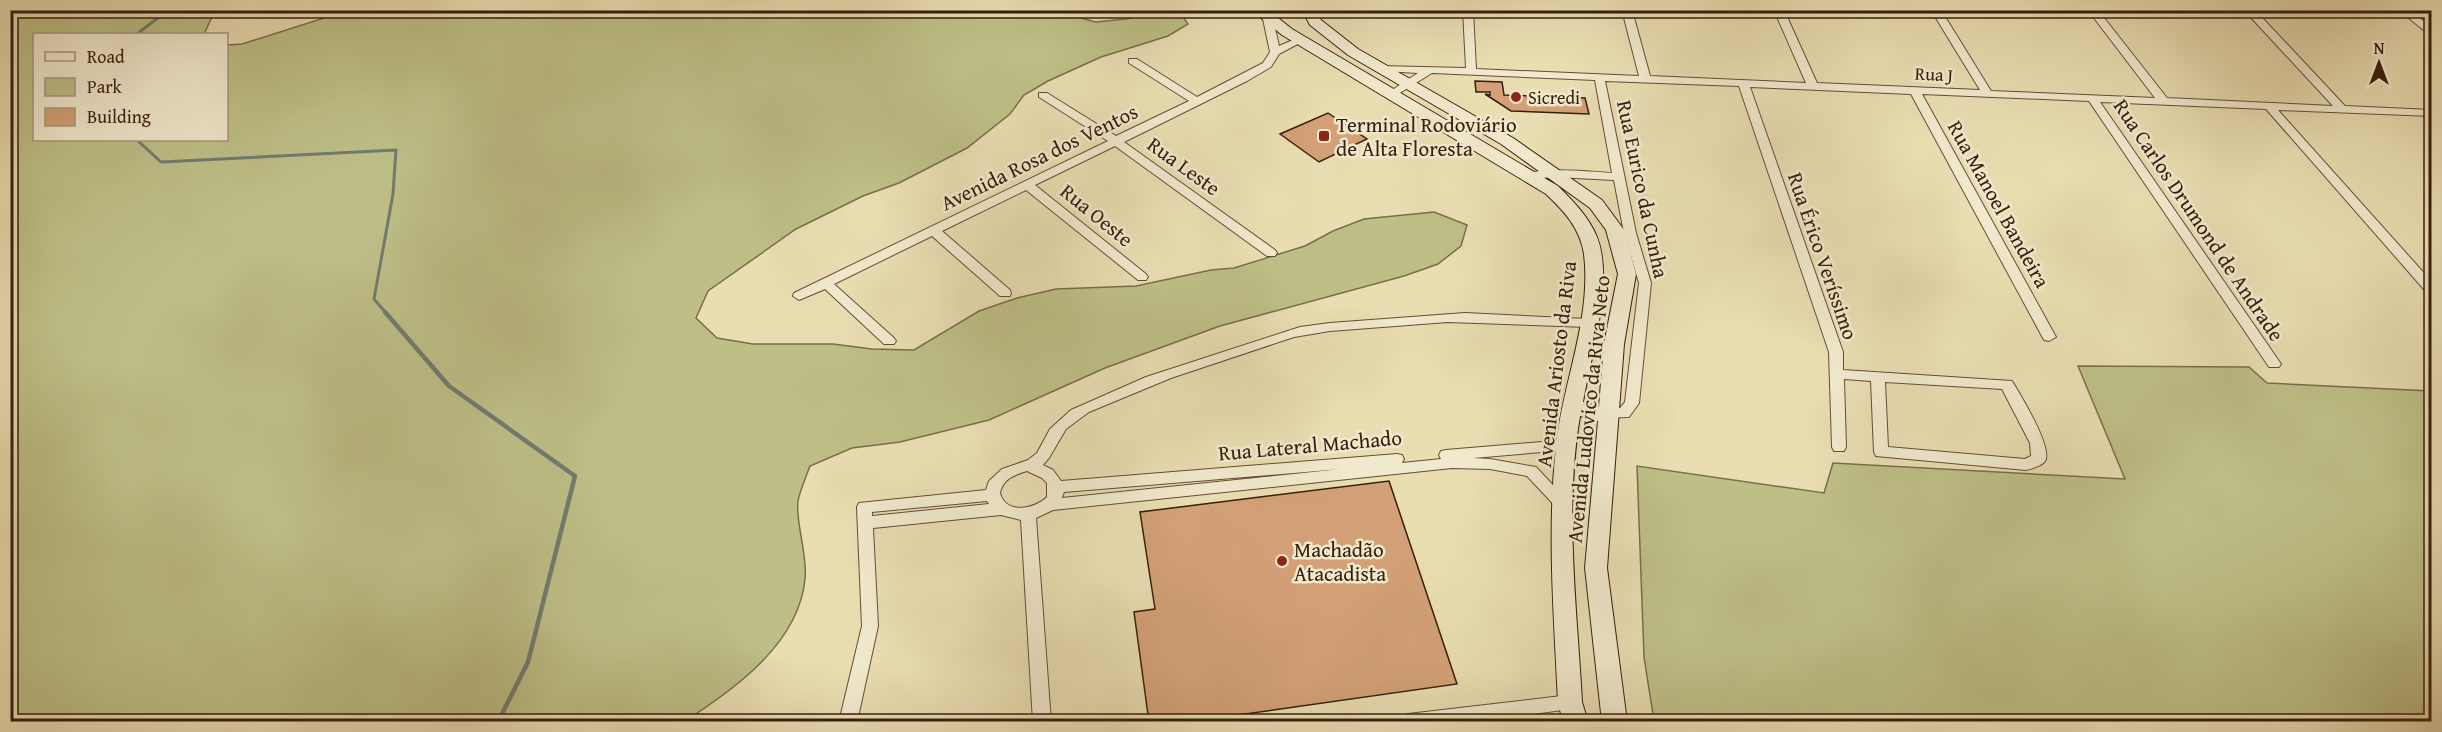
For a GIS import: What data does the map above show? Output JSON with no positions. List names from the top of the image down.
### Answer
{
  "streets": {
    "street": [
      "Rua J",
      "Avenida Rosa dos Ventos",
      "Rua Leste",
      "Rua Eurico da Cunha",
      "Rua Manoel Bandeira",
      "Rua Oeste",
      "Rua Carlos Drumond de Andrade",
      "Rua Érico Veríssimo",
      "Avenida Ariosto da Riva",
      "Avenida Ludovico da Riva Neto",
      "Rua Lateral Machado"
    ]
  },
  "crossings": [
    ["Rua J", "Rua Eurico da Cunha"],
    ["Rua J", "Rua Manoel Bandeira"],
    ["Rua J", "Rua Carlos Drumond de Andrade"],
    ["Rua J", "Rua Érico Veríssimo"],
    ["Rua J", "Avenida Ludovico da Riva Neto"],
    ["Avenida Rosa dos Ventos", "Rua Leste"],
    ["Avenida Rosa dos Ventos", "Rua Oeste"],
    ["Avenida Rosa dos Ventos", "Avenida Ariosto da Riva"],
    ["Rua Eurico da Cunha", "Avenida Ludovico da Riva Neto"],
    ["Avenida Ariosto da Riva", "Avenida Ludovico da Riva Neto"],
    ["Avenida Ariosto da Riva", "Rua Lateral Machado"]
  ],
  "places": {
    "other": ["Sicredi", "Machadão Atacadista"],
    "transit": ["Terminal Rodoviário de Alta Floresta"]
  },
  "legend": ["Road", "Park", "Building"],
  "north": "top"
}
